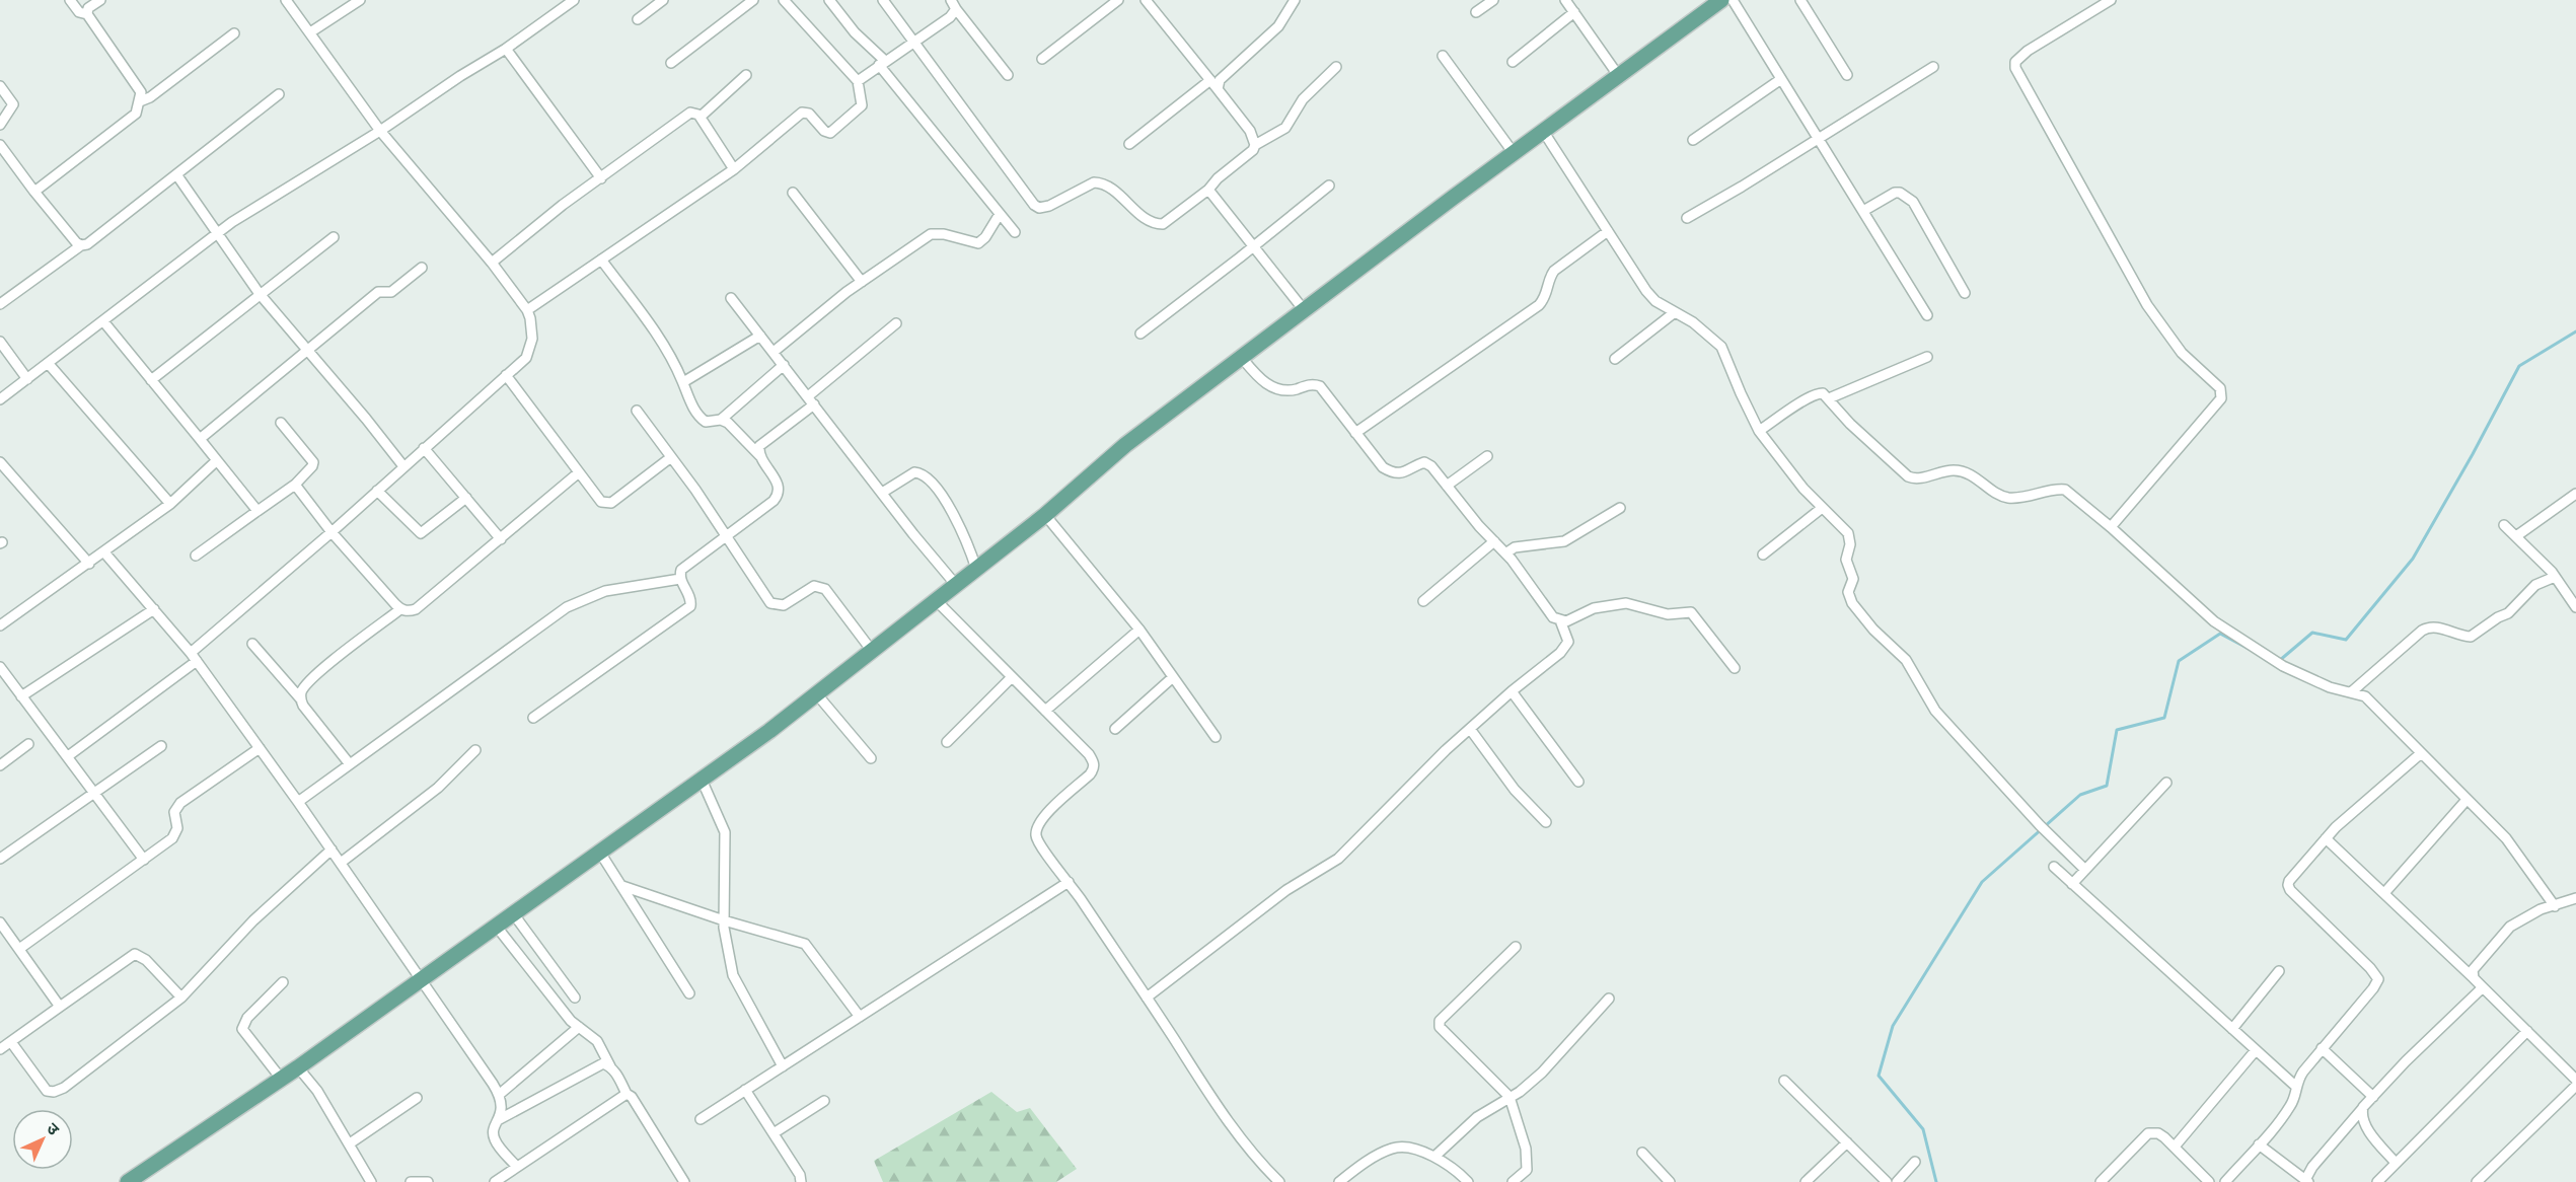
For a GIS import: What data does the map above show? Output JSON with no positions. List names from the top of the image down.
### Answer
{
  "north": "top right"
}
